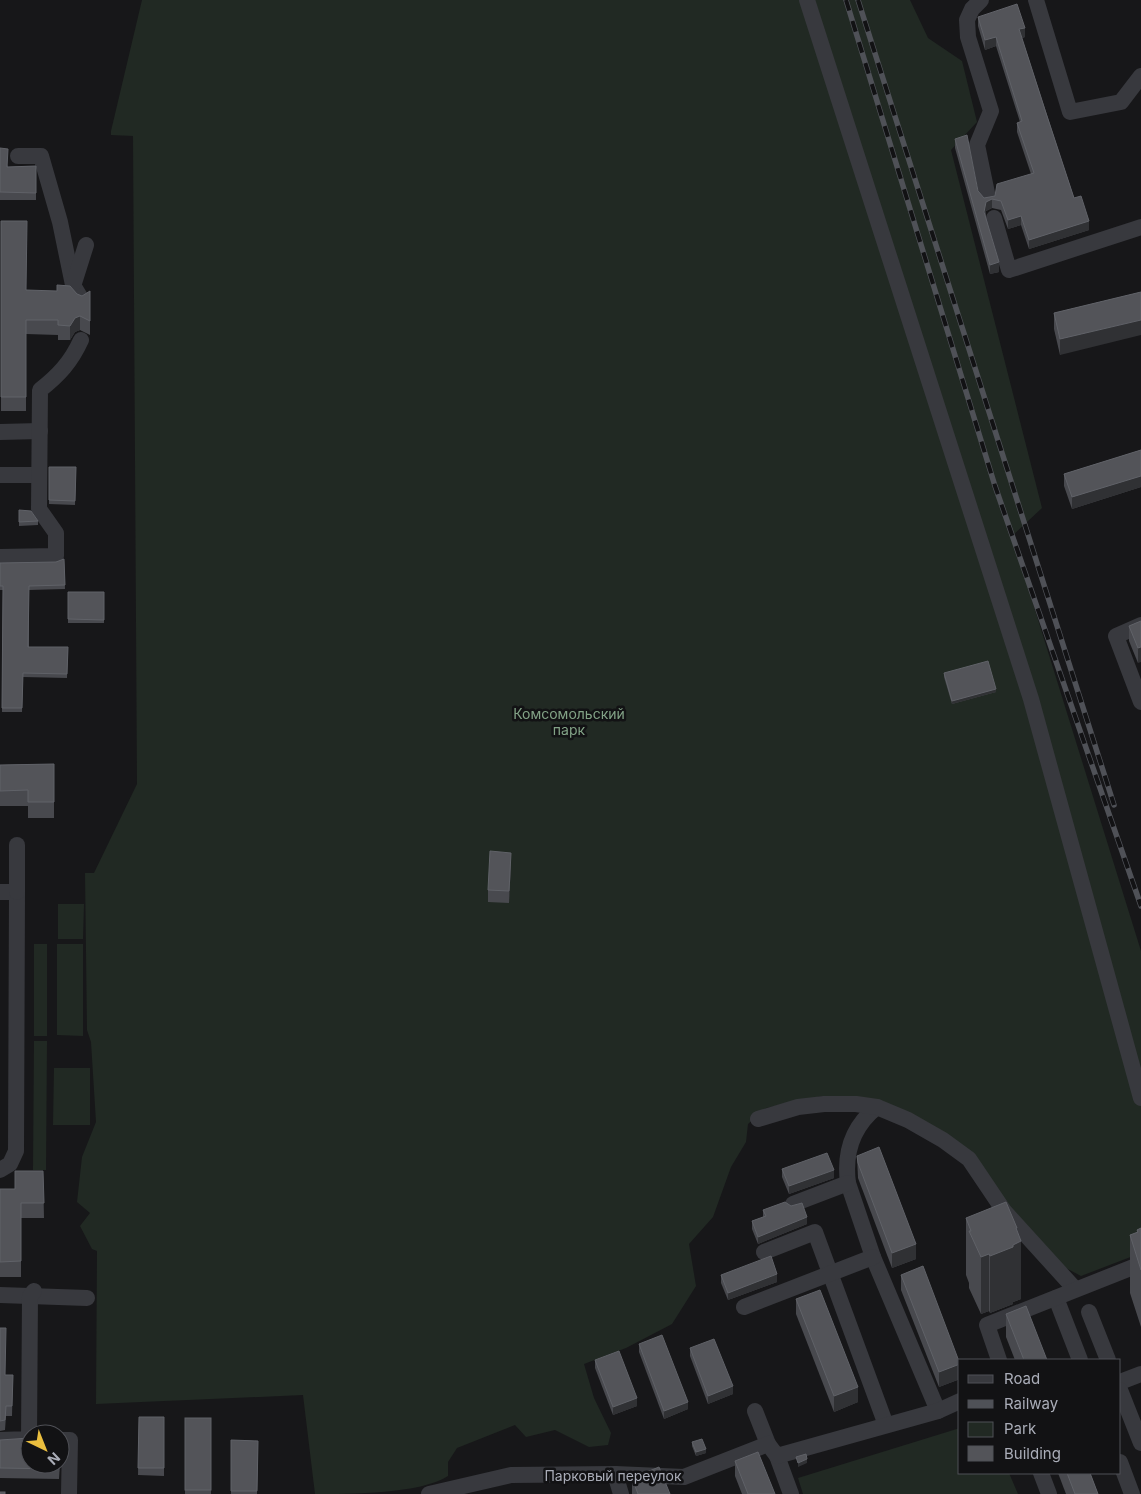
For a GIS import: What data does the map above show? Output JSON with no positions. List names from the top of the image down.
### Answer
{
  "streets": {
    "lane": ["Парковый переулок"]
  },
  "parks": ["Комсомольский парк"],
  "legend": [
    "Road",
    "Railway",
    "Park",
    "Building"
  ],
  "north": "bottom right"
}
